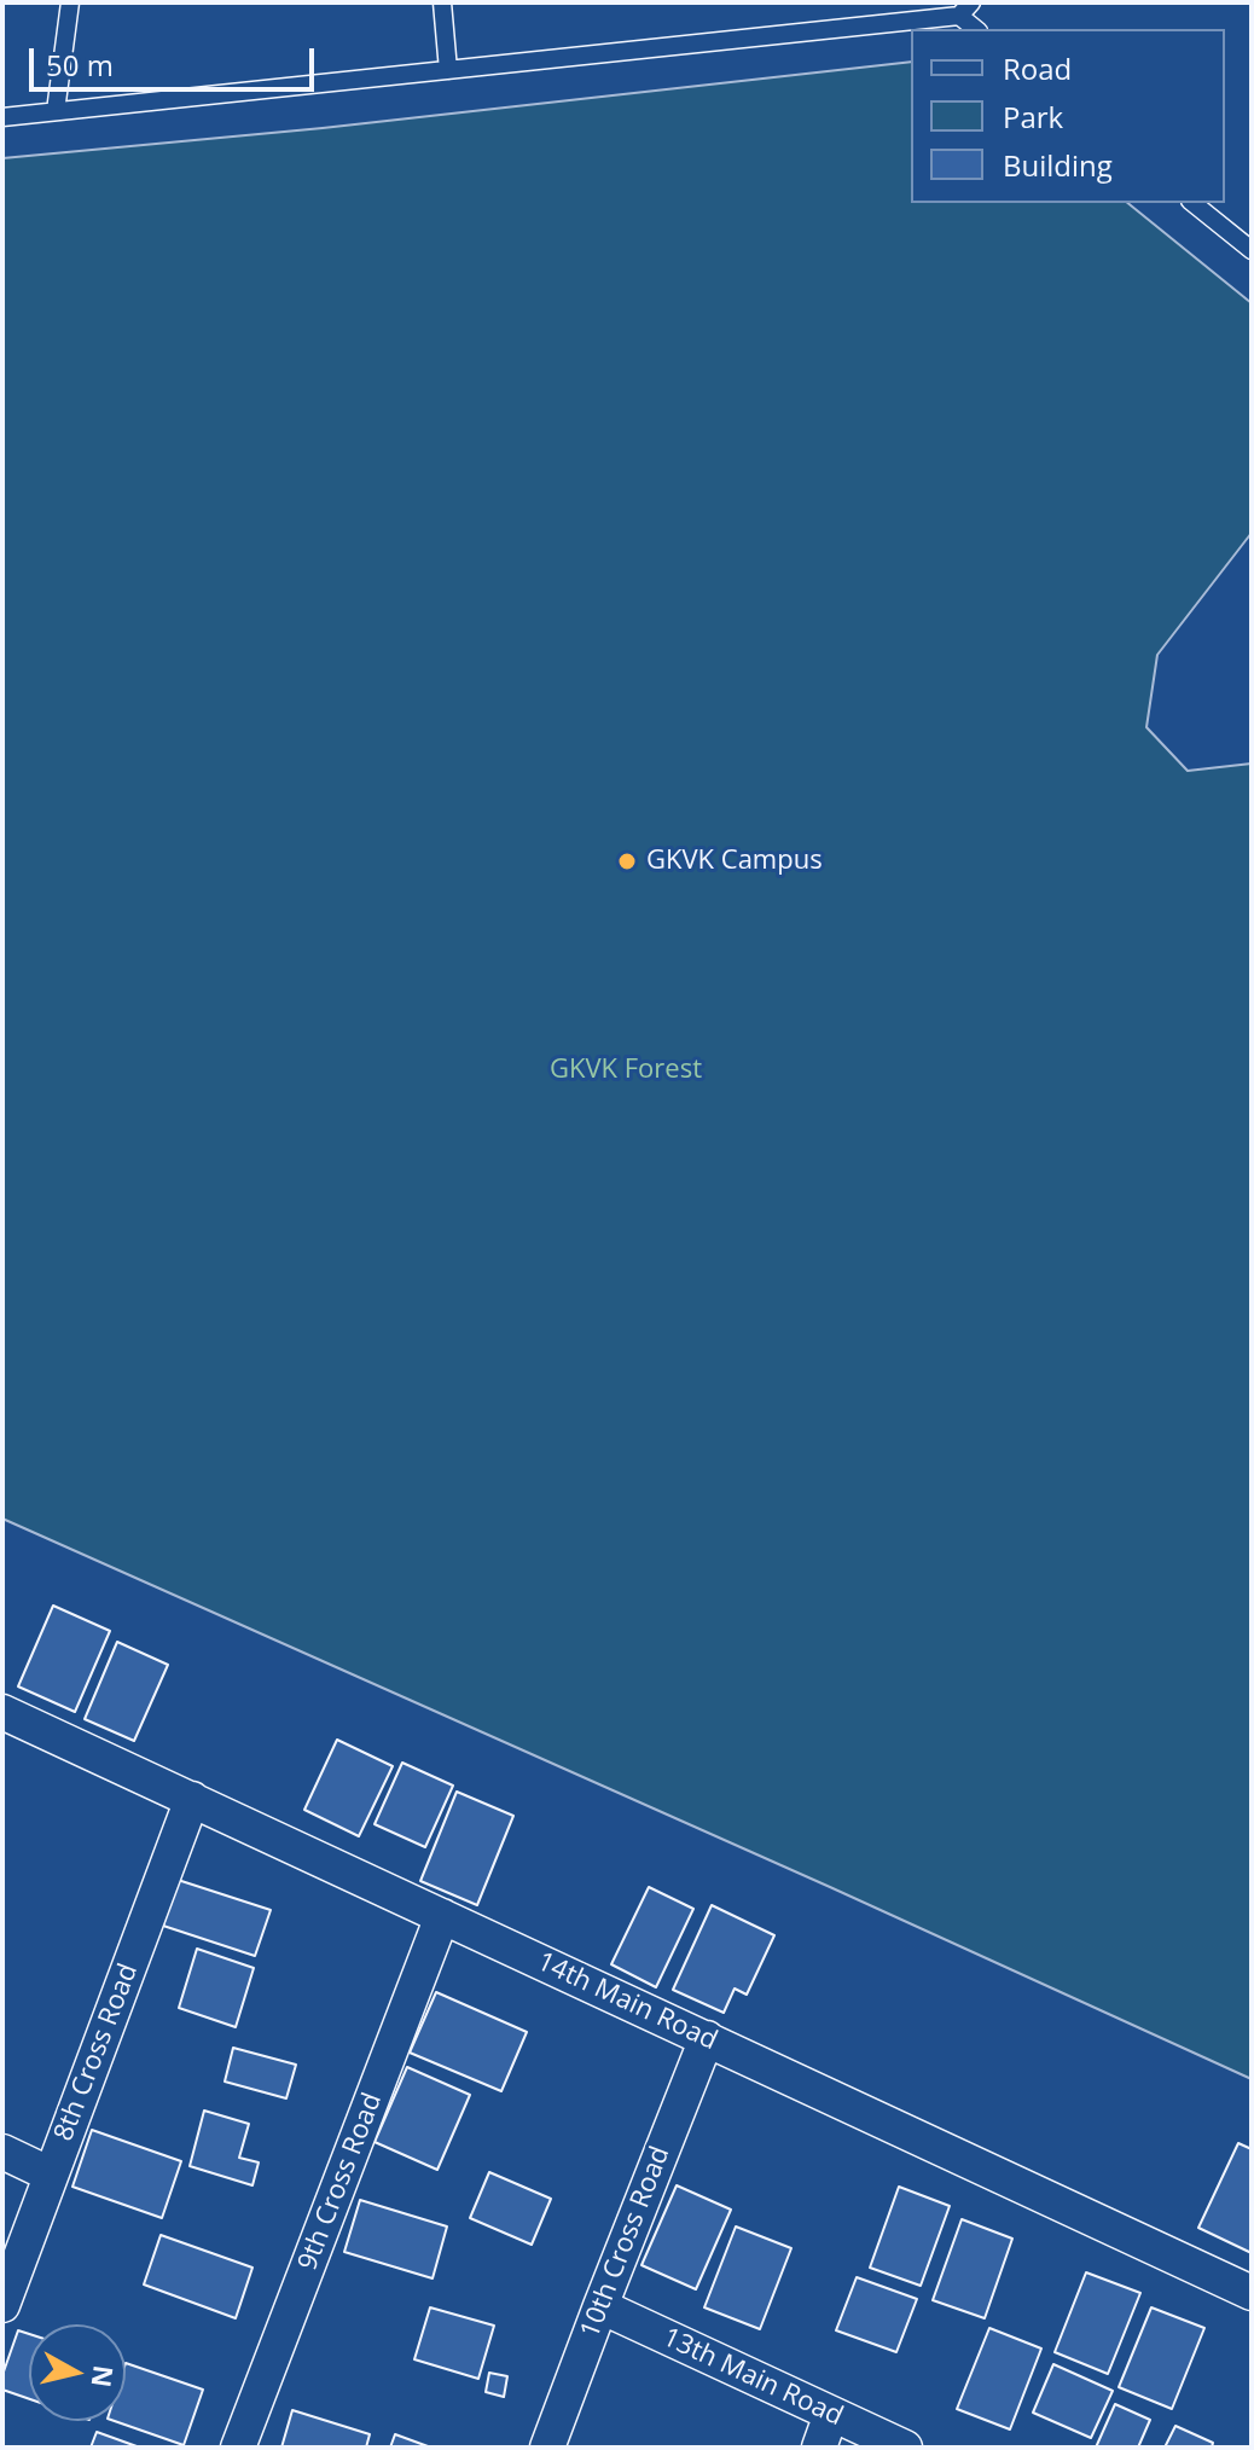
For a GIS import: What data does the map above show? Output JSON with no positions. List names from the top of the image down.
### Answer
{
  "streets": {
    "street": [
      "14th Main Road",
      "8th Cross Road",
      "9th Cross Road",
      "10th Cross Road",
      "13th Main Road"
    ]
  },
  "crossings": [
    ["14th Main Road", "8th Cross Road"],
    ["14th Main Road", "9th Cross Road"],
    ["14th Main Road", "10th Cross Road"],
    ["10th Cross Road", "13th Main Road"]
  ],
  "parks": ["GKVK Forest"],
  "places": ["GKVK Campus"],
  "legend": ["Road", "Park", "Building"],
  "scale_bar": "50 m",
  "north": "right"
}
